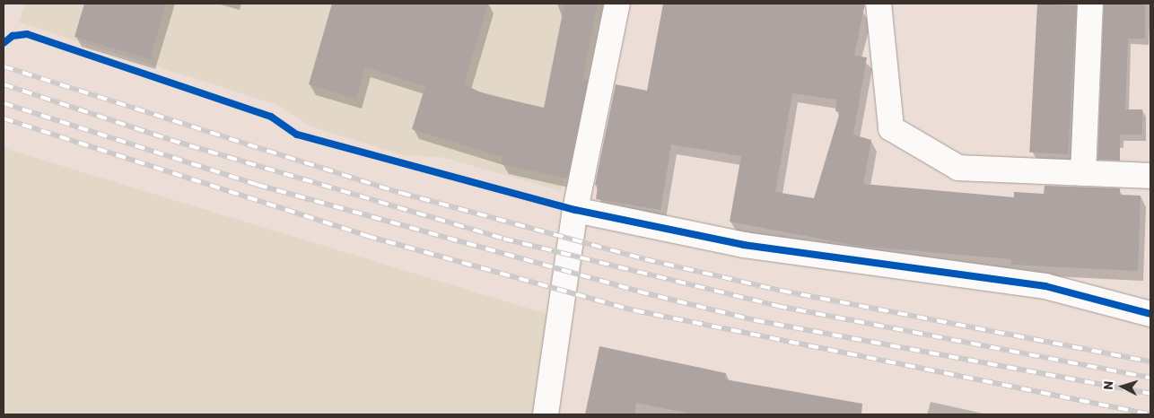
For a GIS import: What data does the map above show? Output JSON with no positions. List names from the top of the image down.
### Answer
{
  "north": "left"
}
